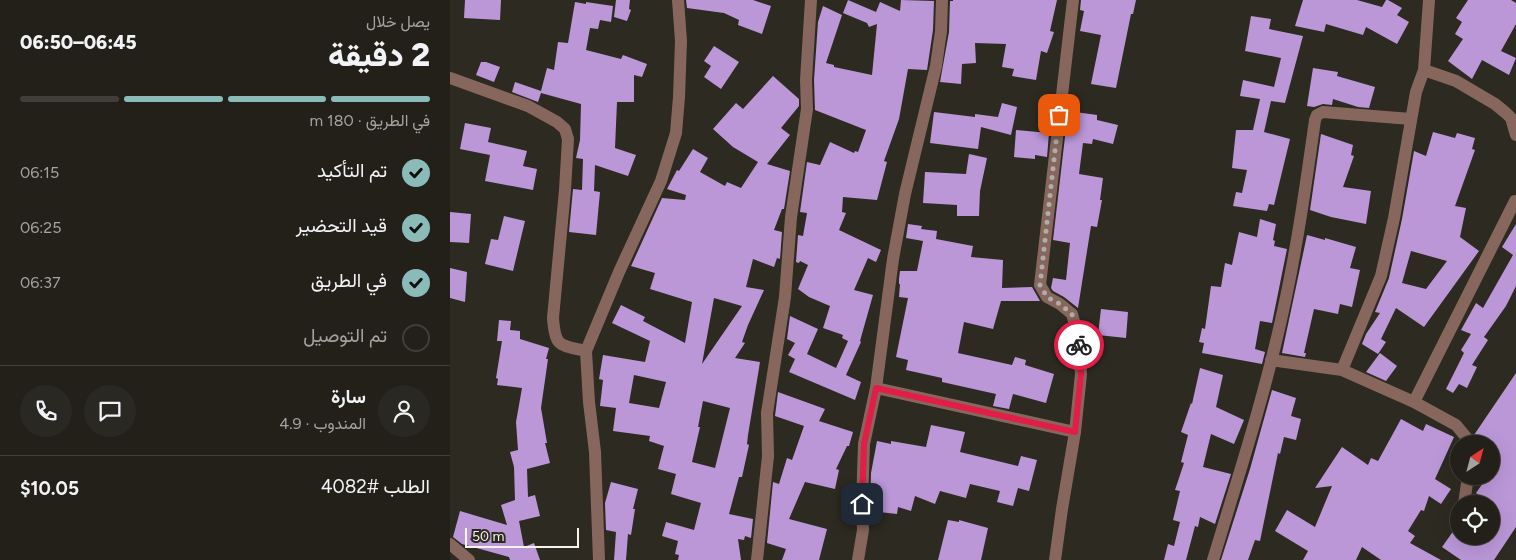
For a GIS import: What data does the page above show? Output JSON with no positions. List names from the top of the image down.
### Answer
{
  "scale_bar": "50 m",
  "north": "top right",
  "page": {
    "heading": ["2 دقيقة", "يصل خلال", "06:45–06:50"],
    "panel": [
      "سارة",
      "المندوب · 4.9",
      "الطلب #4082",
      "$10.05"
    ],
    "bar": "في الطريق · 180 m",
    "list": [
      ["تم التأكيد", "06:15"],
      ["قيد التحضير", "06:25"],
      ["في الطريق", "06:37"],
      "تم التوصيل"
    ],
    "scale": "50 m"
  }
}
